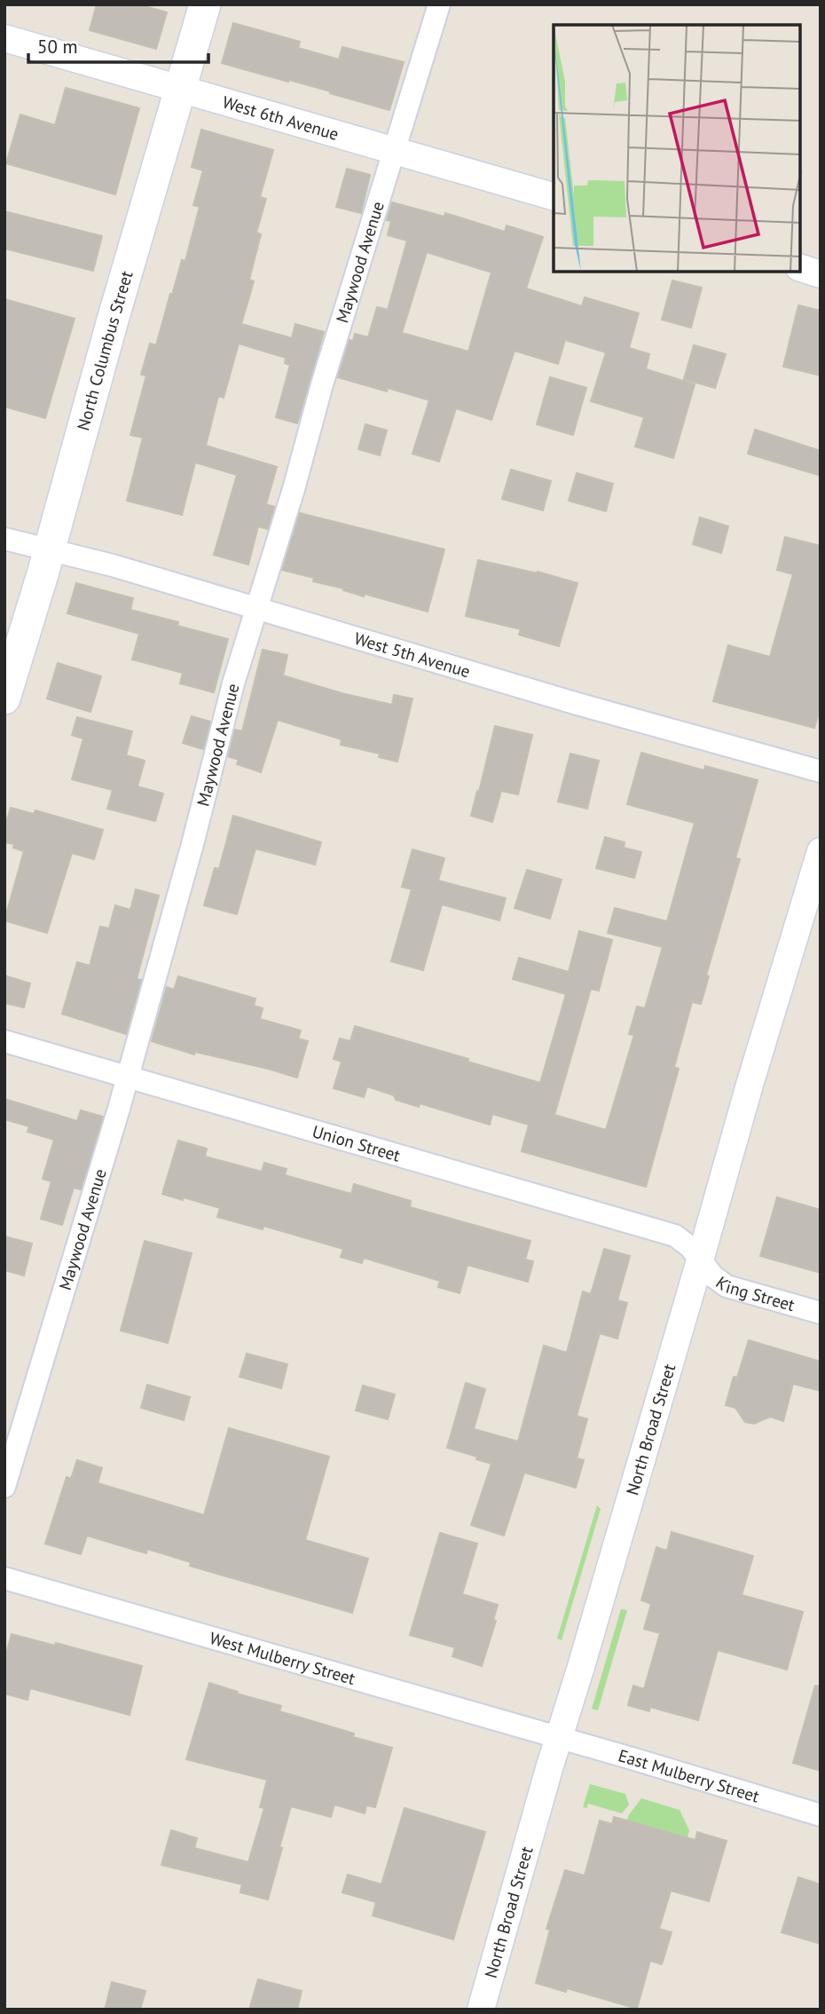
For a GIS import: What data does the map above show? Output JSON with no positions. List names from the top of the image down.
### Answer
{
  "streets": {
    "main road": ["North Columbus Street"],
    "street": [
      "West 6th Avenue",
      "Maywood Avenue",
      "West 5th Avenue",
      "Union Street",
      "King Street",
      "North Broad Street",
      "West Mulberry Street",
      "East Mulberry Street"
    ]
  },
  "crossings": [
    ["West 6th Avenue", "Maywood Avenue"],
    ["West 6th Avenue", "North Columbus Street"],
    ["Maywood Avenue", "West 5th Avenue"],
    ["Maywood Avenue", "Union Street"],
    ["North Columbus Street", "West 5th Avenue"],
    ["Union Street", "King Street"],
    ["Union Street", "North Broad Street"],
    ["King Street", "North Broad Street"],
    ["North Broad Street", "West Mulberry Street"],
    ["North Broad Street", "East Mulberry Street"],
    ["West Mulberry Street", "East Mulberry Street"]
  ],
  "scale_bar": "50 m"
}
